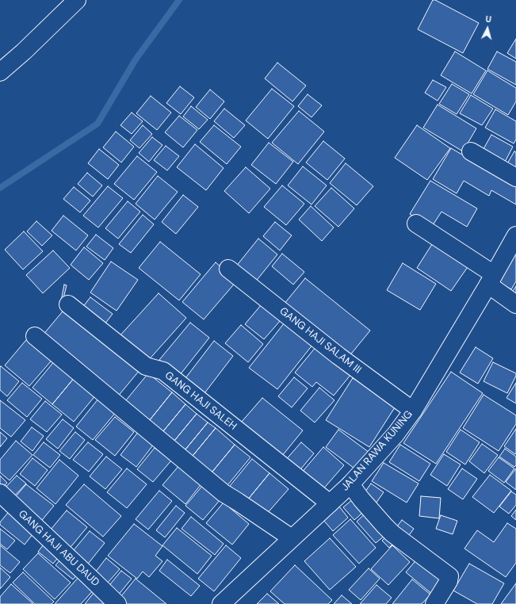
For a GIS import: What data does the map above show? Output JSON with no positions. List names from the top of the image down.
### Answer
{
  "streets": {
    "street": [
      "GANG HAJI SALAM III",
      "GANG HAJI SALEH",
      "JALAN RAWA KUNING",
      "GANG HAJI ABU DAUD"
    ]
  },
  "crossings": [
    ["GANG HAJI SALAM III", "JALAN RAWA KUNING"],
    ["GANG HAJI SALEH", "JALAN RAWA KUNING"]
  ],
  "north": "top"
}
